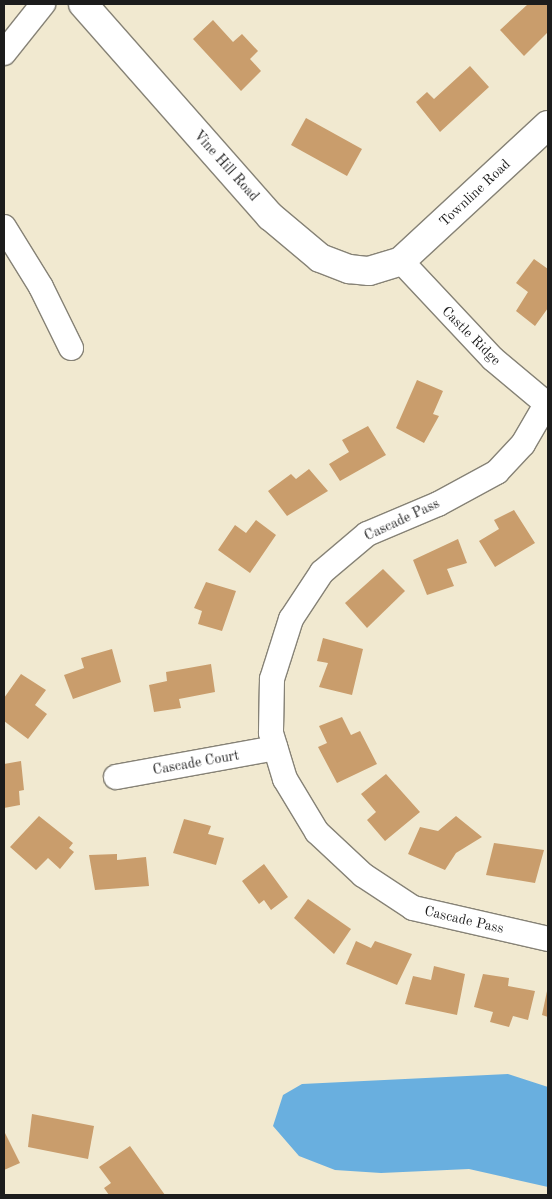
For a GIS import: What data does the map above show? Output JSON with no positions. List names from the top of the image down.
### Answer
{
  "streets": {
    "street": [
      "Vine Hill Road",
      "Townline Road",
      "Castle Ridge",
      "Cascade Pass",
      "Cascade Court"
    ]
  },
  "crossings": [
    ["Vine Hill Road", "Townline Road"],
    ["Vine Hill Road", "Castle Ridge"],
    ["Townline Road", "Castle Ridge"],
    ["Castle Ridge", "Cascade Pass"],
    ["Cascade Pass", "Cascade Court"]
  ]
}
